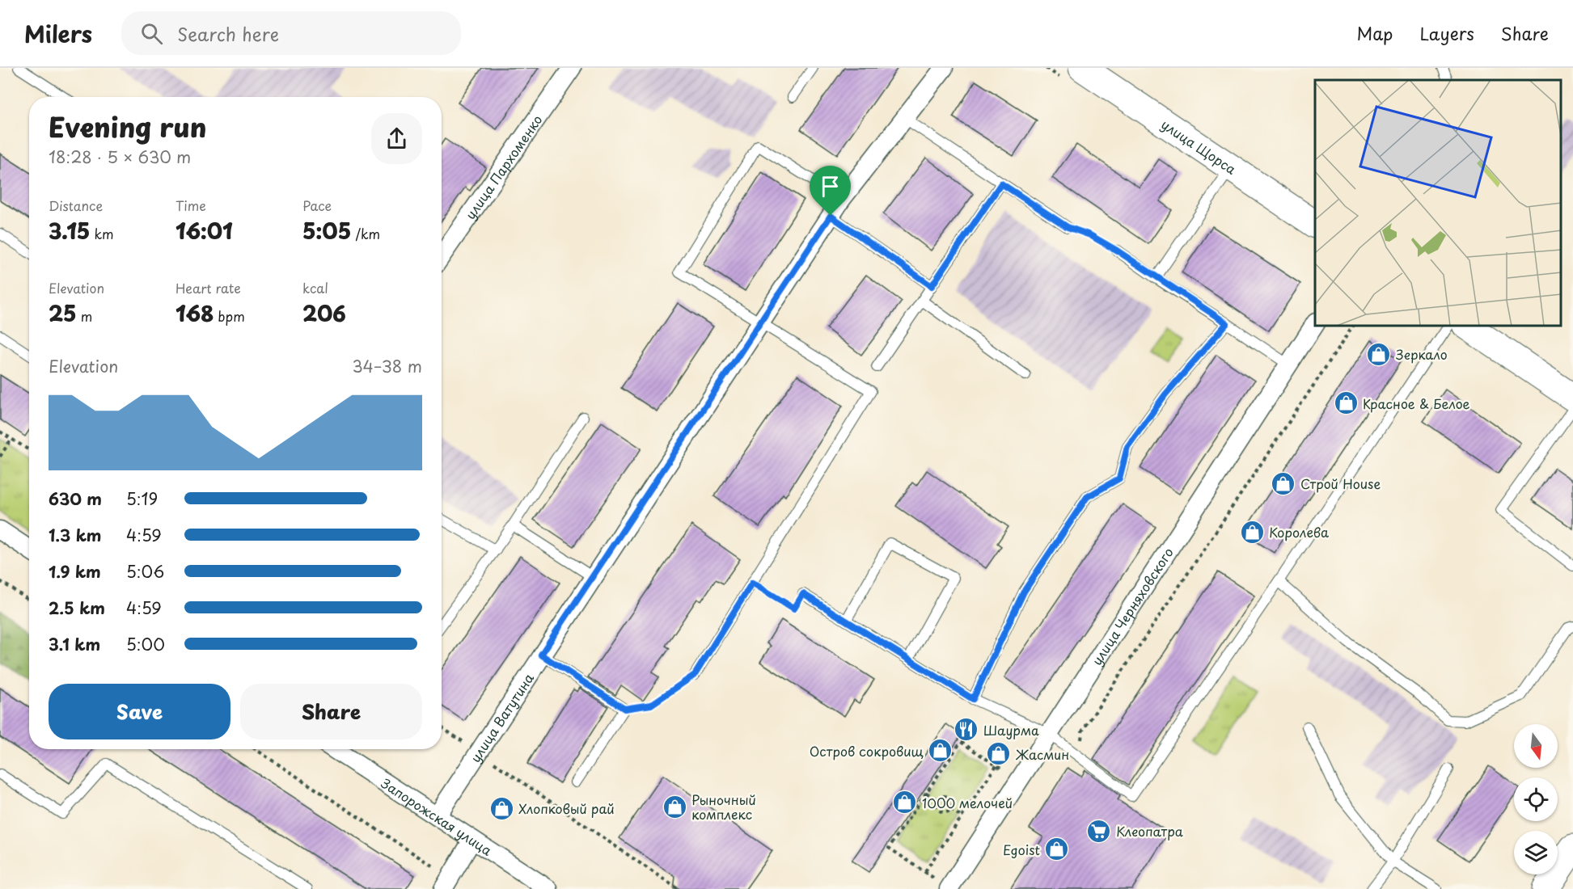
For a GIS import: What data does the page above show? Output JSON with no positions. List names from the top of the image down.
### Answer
{
  "streets": {
    "main road": ["улица Щорса"],
    "street": [
      "улица Пархоменко",
      "улица Черняховского",
      "улица Ватутина",
      "Запорожская улица"
    ]
  },
  "crossings": [
    ["улица Ватутина", "Запорожская улица"]
  ],
  "places": {
    "shop": [
      "Зеркало",
      "Красное & Белое",
      "Строй House",
      "Королева",
      "Остров сокровищ",
      "Жасмин",
      "1000 мелочей",
      "Рыночный комплекс",
      "Хлопковый рай",
      "Egoist"
    ],
    "restaurant": ["Шаурма"],
    "supermarket": ["Клеопатра"]
  },
  "north": "bottom",
  "page": {
    "header": "Milers",
    "search": "Search here",
    "nav": ["Map", "Layers", "Share"],
    "heading": ["Evening run", "18:28 · 5 × 630 m"],
    "stats": [
      ["Distance", "3.15 km"],
      ["Time", "16:01"],
      ["Pace", "5:05 /km"],
      ["Elevation", "25 m"],
      ["Heart rate", "168 bpm"],
      ["kcal", "206"]
    ],
    "chart": ["Elevation", "34–38 m"],
    "list": [
      {
        "name": "630 m",
        "note": "5:19"
      },
      {
        "name": "1.3 km",
        "note": "4:59"
      },
      {
        "name": "1.9 km",
        "note": "5:06"
      },
      {
        "name": "2.5 km",
        "note": "4:59"
      },
      {
        "name": "3.1 km",
        "note": "5:00"
      }
    ],
    "buttons": ["Save", "Share"]
  }
}
